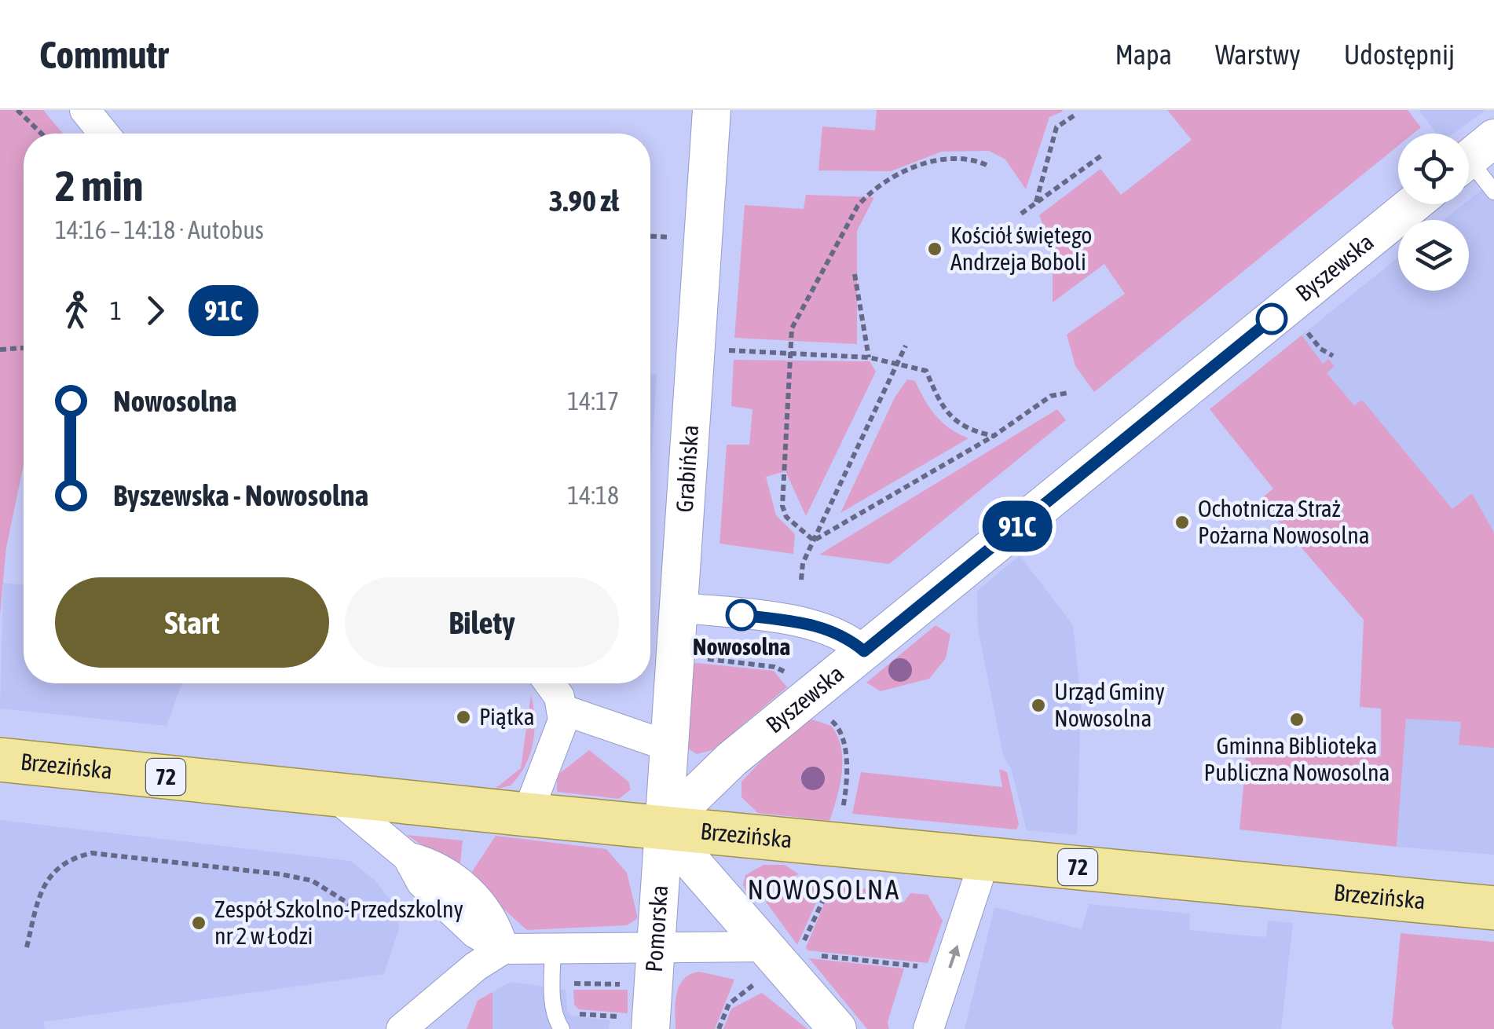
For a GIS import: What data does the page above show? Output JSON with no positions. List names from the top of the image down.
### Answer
{
  "streets": {
    "main road": ["Brzezińska", "72"],
    "street": ["Byszewska", "Grabińska", "Pomorska"]
  },
  "crossings": [
    ["Byszewska", "Grabińska"],
    ["Byszewska", "Brzezińska"],
    ["Byszewska", "Pomorska"],
    ["Grabińska", "Brzezińska"],
    ["Grabińska", "Pomorska"],
    ["Brzezińska", "Pomorska"]
  ],
  "districts": ["NOWOSOLNA"],
  "places": [
    "Kościół świętego Andrzeja Boboli",
    "Ochotnicza Straż Pożarna Nowosolna",
    "Nowosolna",
    "Urząd Gminy Nowosolna",
    "Piątka",
    "Gminna Biblioteka Publiczna Nowosolna",
    "Zespół Szkolno-Przedszkolny nr 2 w Łodzi"
  ],
  "lines": ["bus line 91C"],
  "page": {
    "header": "Commutr",
    "nav": ["Mapa", "Warstwy", "Udostępnij"],
    "on_map": "91C",
    "heading": ["2 min", "14:16 – 14:18 · Autobus", "3.90 zł"],
    "legs": ["1", "91C"],
    "list": [
      {
        "name": "Nowosolna",
        "value": "14:17"
      },
      {
        "name": "Byszewska - Nowosolna",
        "value": "14:18"
      }
    ],
    "buttons": ["Start", "Bilety"]
  }
}
